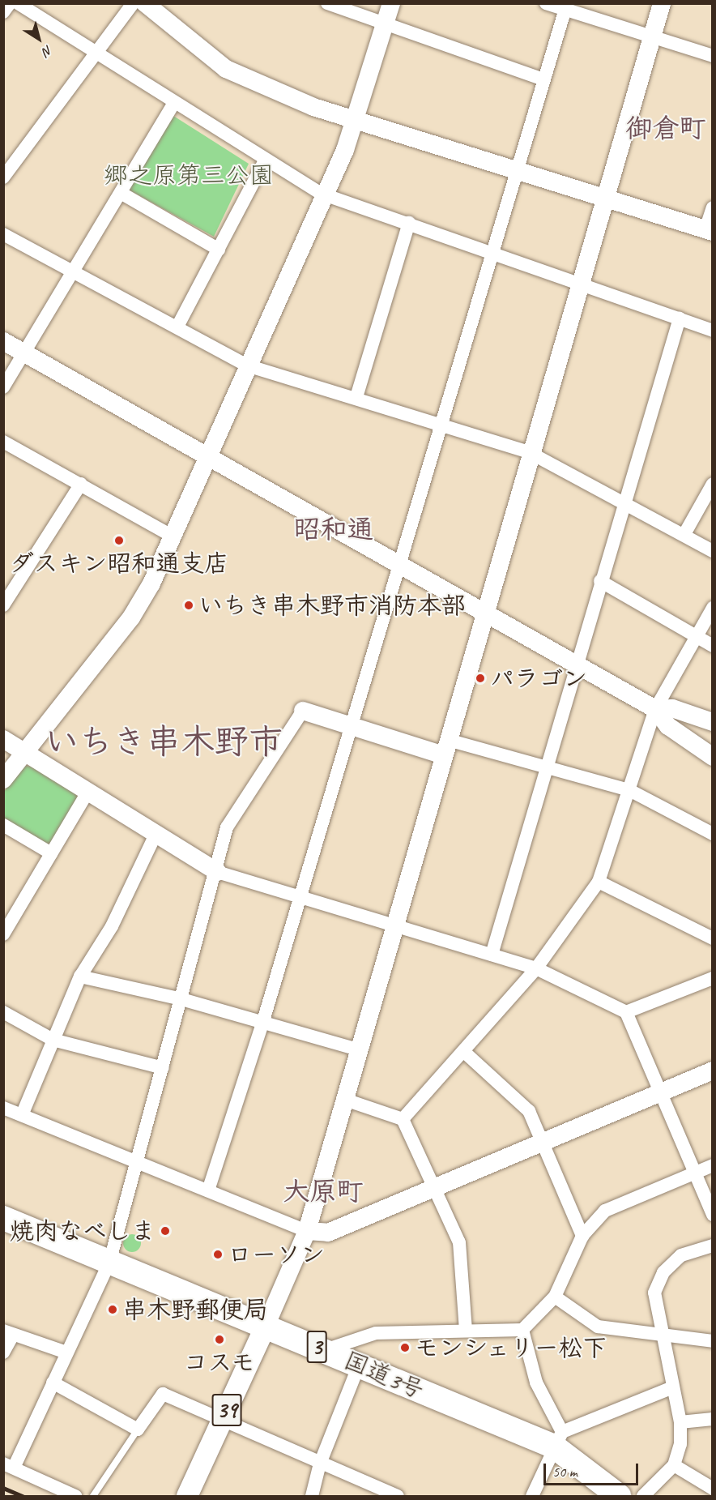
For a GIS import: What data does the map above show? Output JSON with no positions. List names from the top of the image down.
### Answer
{
  "streets": {
    "highway": ["3", "国道3号"],
    "main road": ["39"]
  },
  "crossings": [
    ["国道3号", "39"]
  ],
  "districts": [
    "御倉町",
    "昭和通",
    "いちき串木野市",
    "大原町"
  ],
  "parks": ["郷之原第三公園"],
  "places": [
    "ダスキン昭和通支店",
    "いちき串木野市消防本部",
    "パラゴン",
    "焼肉なべしま",
    "ローソン",
    "串木野郵便局",
    "コスモ",
    "モンシェリー松下"
  ],
  "scale_bar": "50 m",
  "north": "bottom right"
}
